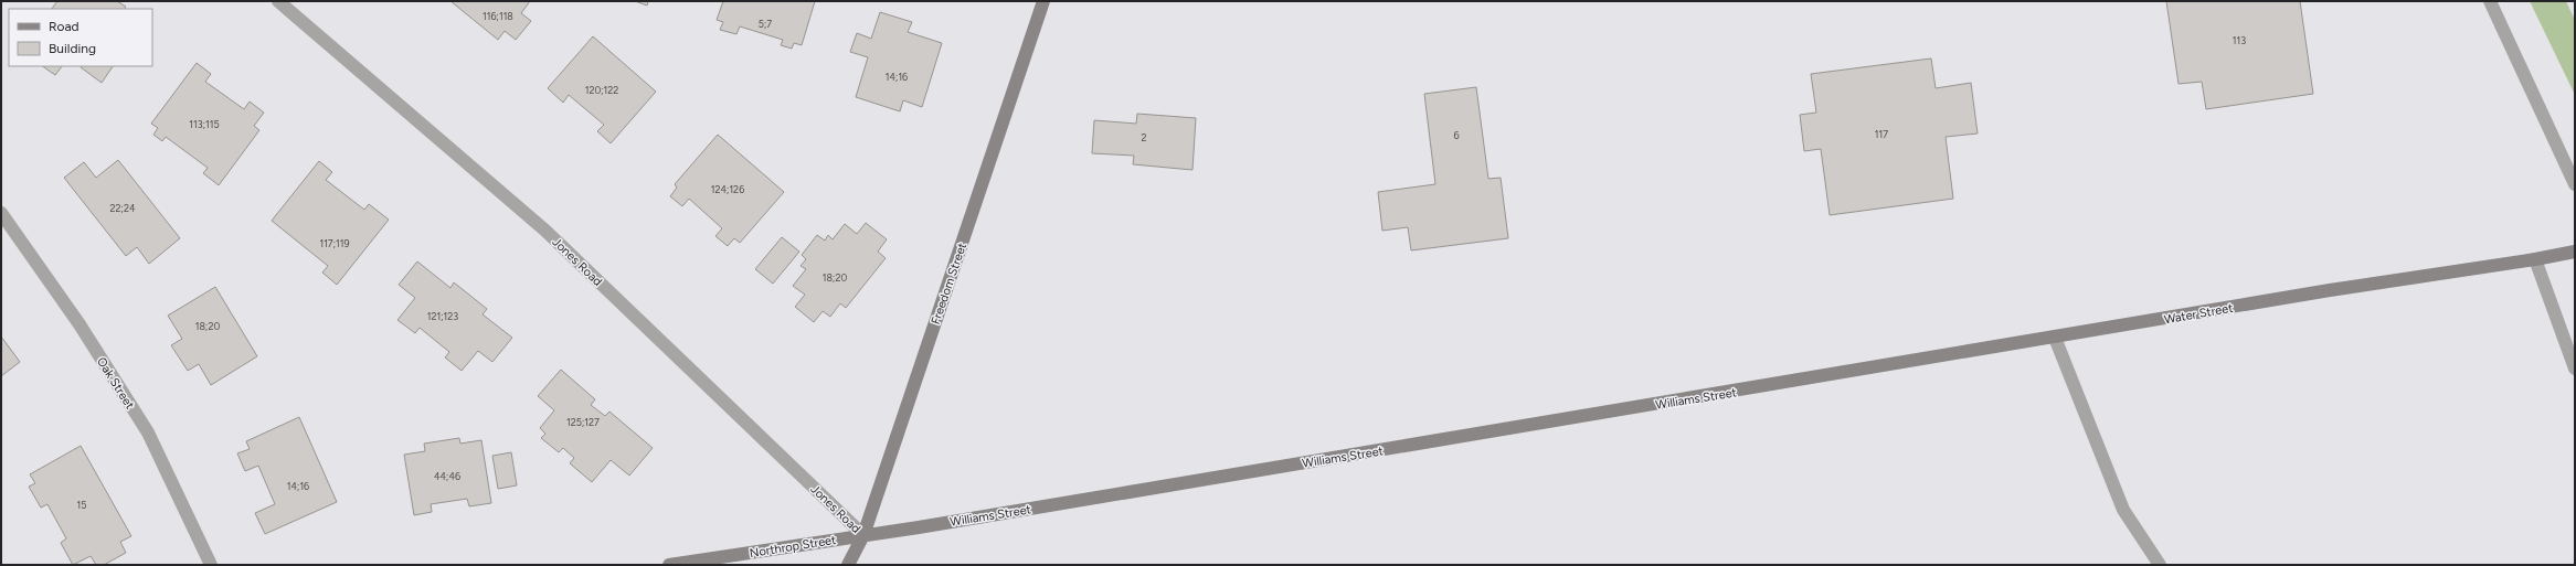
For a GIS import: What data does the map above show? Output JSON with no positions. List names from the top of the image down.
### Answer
{
  "streets": {
    "street": [
      "Jones Road",
      "Freedom Street",
      "Water Street",
      "Oak Street",
      "Williams Street",
      "Northrop Street"
    ]
  },
  "crossings": [
    ["Jones Road", "Freedom Street"],
    ["Jones Road", "Williams Street"],
    ["Jones Road", "Northrop Street"],
    ["Freedom Street", "Williams Street"],
    ["Freedom Street", "Northrop Street"],
    ["Water Street", "Williams Street"],
    ["Williams Street", "Northrop Street"]
  ],
  "house_numbers": [
    "116;118",
    "5;7",
    "113",
    "14;16",
    "120;122",
    "113;115",
    "117",
    "6",
    "2",
    "124;126",
    "22;24",
    "117;119",
    "18;20",
    "121;123",
    "18;20",
    "125;127",
    "44;46",
    "14;16",
    "15"
  ],
  "legend": ["Road", "Building"]
}
